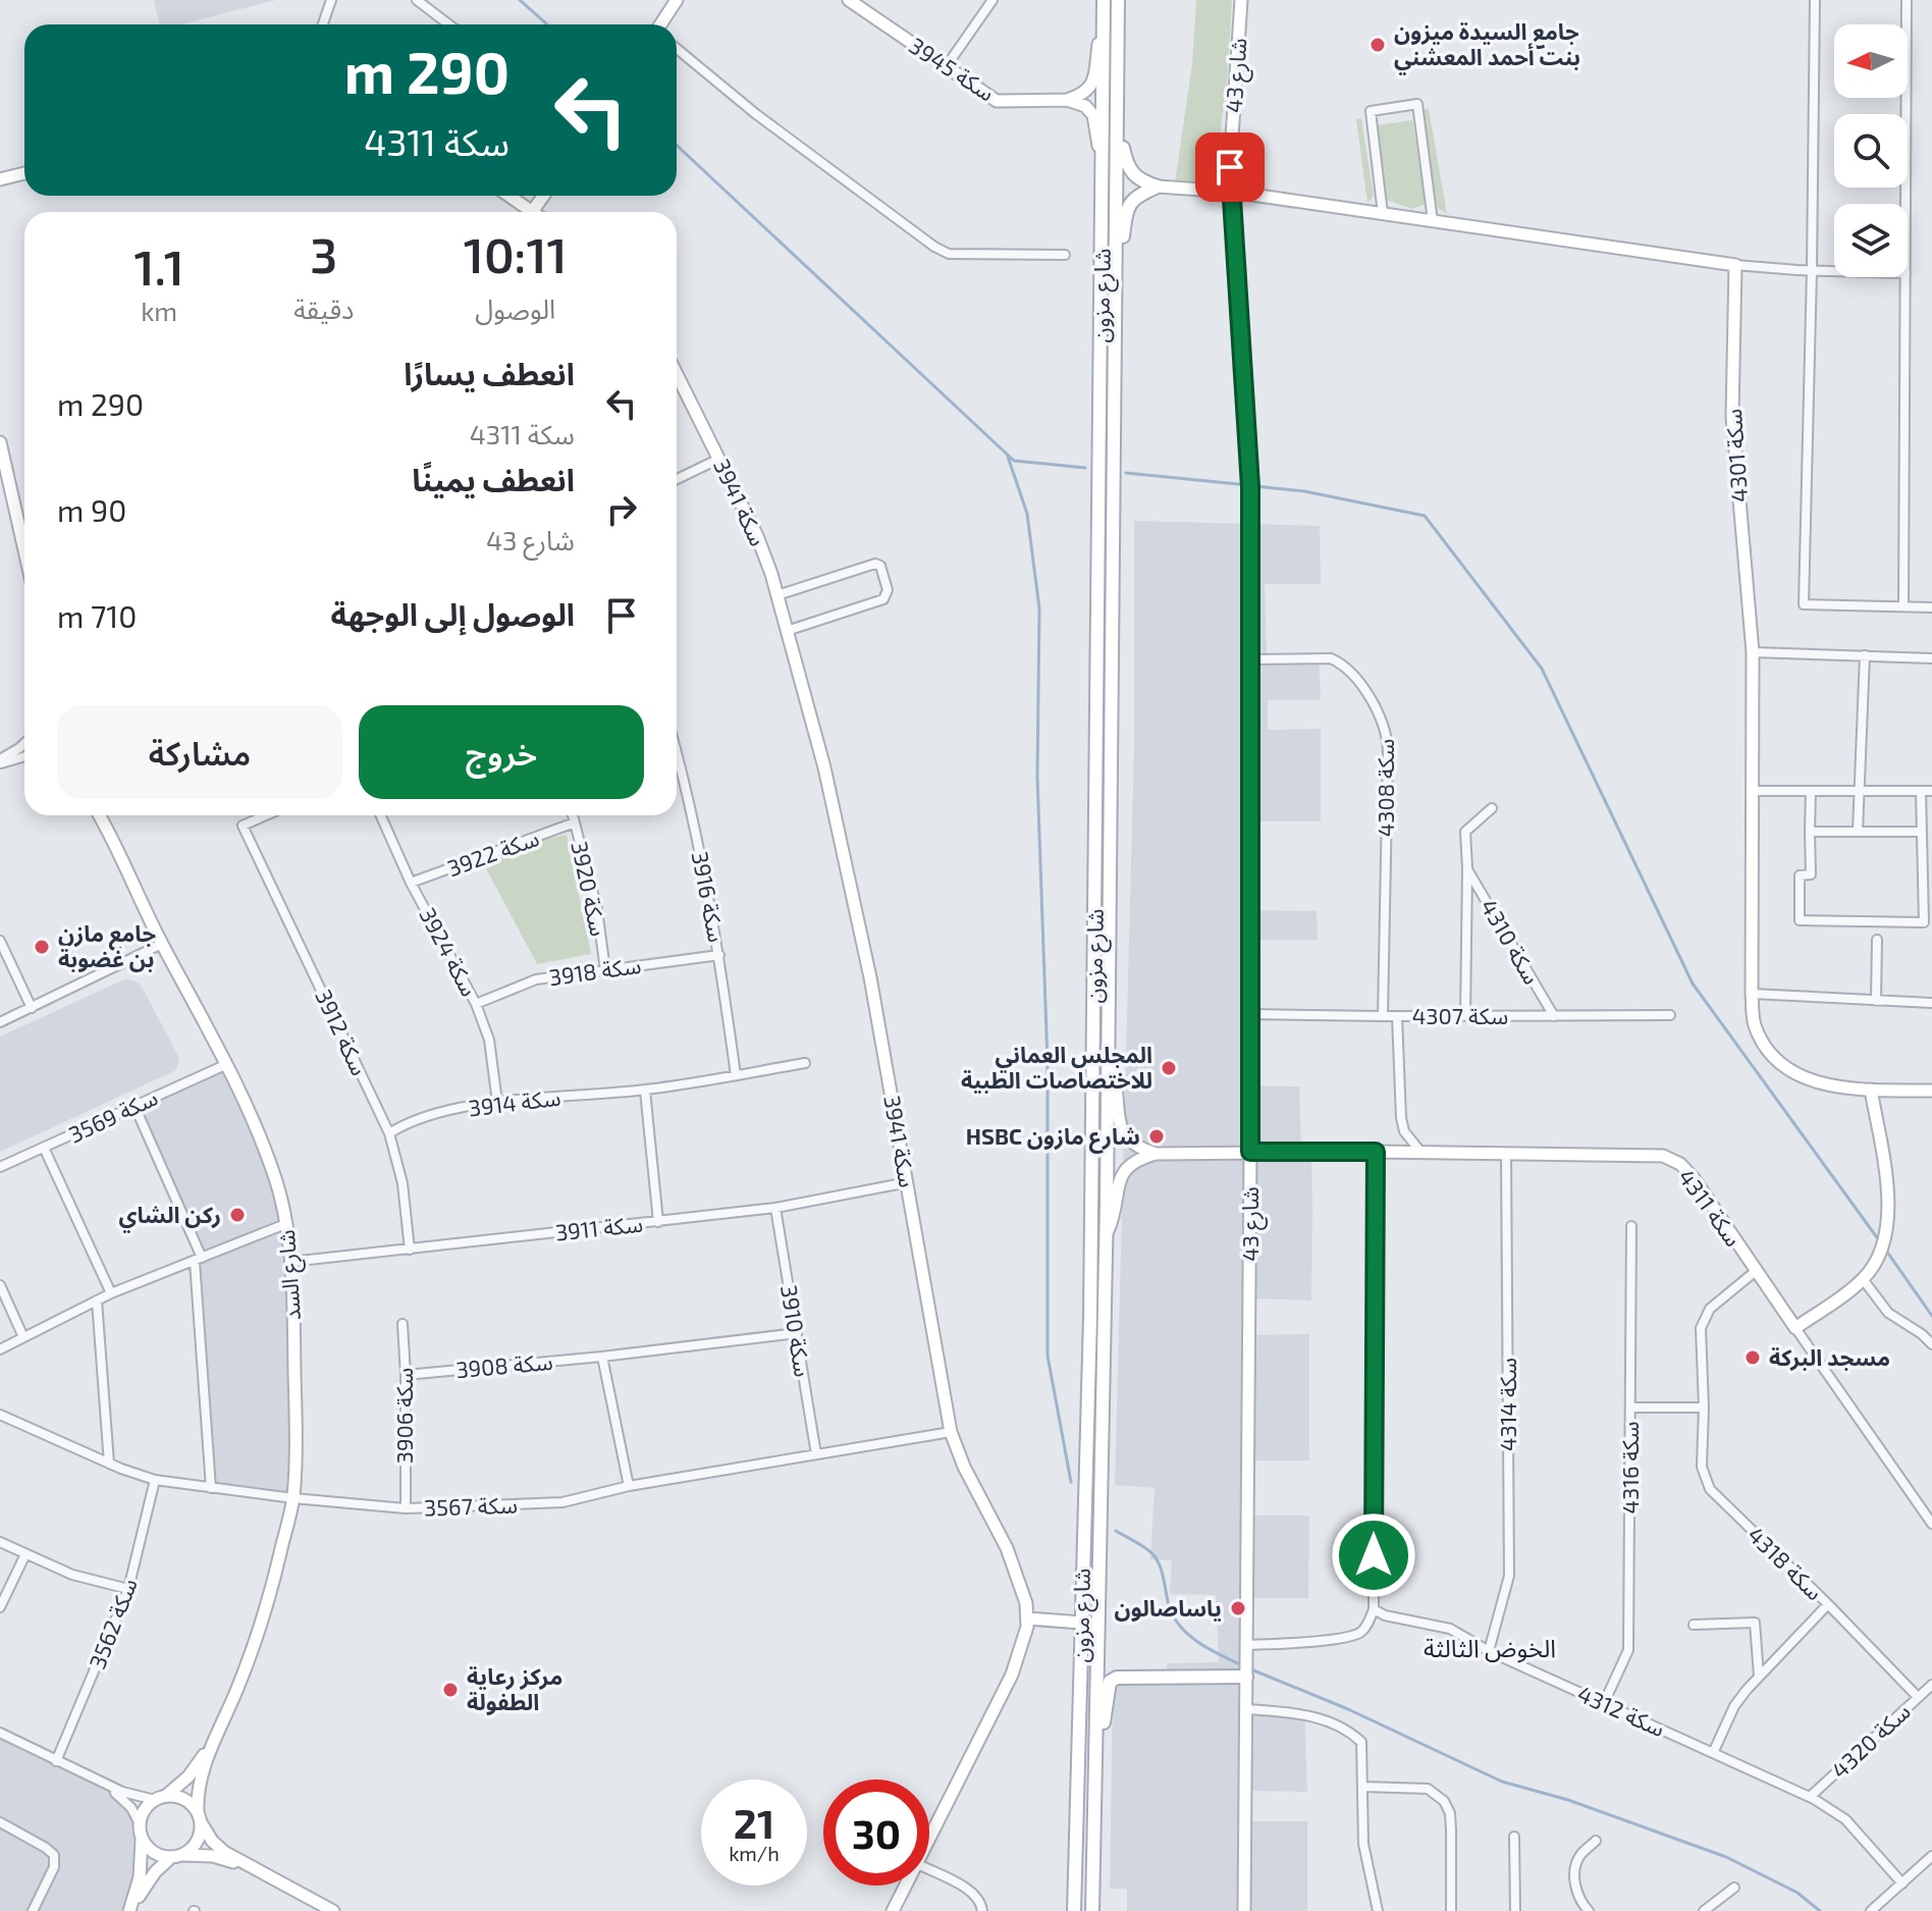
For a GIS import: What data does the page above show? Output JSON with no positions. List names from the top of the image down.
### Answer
{
  "streets": {
    "main road": ["شارع مزون"],
    "street": [
      "سكة 3945",
      "شارع 43",
      "سكة 4301",
      "سكة 3941",
      "سكة 4308",
      "سكة 3922",
      "سكة 3920",
      "سكة 3916",
      "سكة 4310",
      "سكة 3924",
      "سكة 3918",
      "سكة 4307",
      "سكة 3912",
      "سكة 3914",
      "سكة 3569",
      "سكة 4311",
      "سكة 3911",
      "شارع السد",
      "سكة 3910",
      "سكة 3908",
      "سكة 4314",
      "سكة 3906",
      "سكة 4316",
      "سكة 3567",
      "سكة 4318",
      "سكة 3562",
      "سكة 4312",
      "سكة 4320"
    ]
  },
  "crossings": [
    ["شارع 43", "سكة 4308"],
    ["شارع 43", "سكة 4307"],
    ["شارع 43", "سكة 4311"],
    ["سكة 3941", "سكة 3911"],
    ["سكة 3941", "سكة 3567"],
    ["سكة 4308", "سكة 4307"],
    ["سكة 3922", "سكة 3920"],
    ["سكة 3922", "سكة 3924"],
    ["سكة 3920", "سكة 3918"],
    ["سكة 3916", "سكة 3918"],
    ["سكة 3916", "سكة 3914"],
    ["سكة 4310", "سكة 4307"],
    ["سكة 3924", "سكة 3918"],
    ["سكة 3924", "سكة 3914"],
    ["سكة 3912", "سكة 3914"],
    ["سكة 3912", "سكة 3911"],
    ["سكة 3569", "شارع السد"],
    ["سكة 4311", "سكة 4314"],
    ["سكة 4311", "سكة 4318"],
    ["سكة 3911", "شارع السد"],
    ["سكة 3911", "سكة 3910"],
    ["شارع السد", "سكة 3567"],
    ["سكة 3910", "سكة 3908"],
    ["سكة 3910", "سكة 3567"],
    ["سكة 3908", "سكة 3906"],
    ["سكة 4314", "سكة 4312"],
    ["سكة 3906", "سكة 3567"],
    ["سكة 4316", "سكة 4312"],
    ["سكة 3567", "سكة 3562"],
    ["سكة 4318", "سكة 4320"],
    ["سكة 4312", "سكة 4320"]
  ],
  "districts": ["الخوض الثالثة"],
  "places": [
    "جامع السيدة ميزون بنت أحمد المعشني",
    "جامع مازن بن غضوبة",
    "المجلس العماني للاختصاصات الطبية",
    "HSBC شارع مازون",
    "ركن الشاي",
    "مسجد البركة",
    "ياساصالون",
    "مركز رعاية الطفولة"
  ],
  "north": "left",
  "page": {
    "turn": ["290 m", "سكة 4311"],
    "eta": [
      "10:11",
      "الوصول",
      "3",
      "دقيقة",
      "1.1",
      "km"
    ],
    "list": [
      {
        "name": "انعطف يسارًا",
        "note": "سكة 4311",
        "value": "290 m"
      },
      {
        "name": "انعطف يمينًا",
        "note": "شارع 43",
        "value": "90 m"
      },
      {
        "name": "الوصول إلى الوجهة",
        "value": "710 m"
      }
    ],
    "buttons": ["خروج", "مشاركة"],
    "speed": "21 km/h",
    "limit": "30"
  }
}
